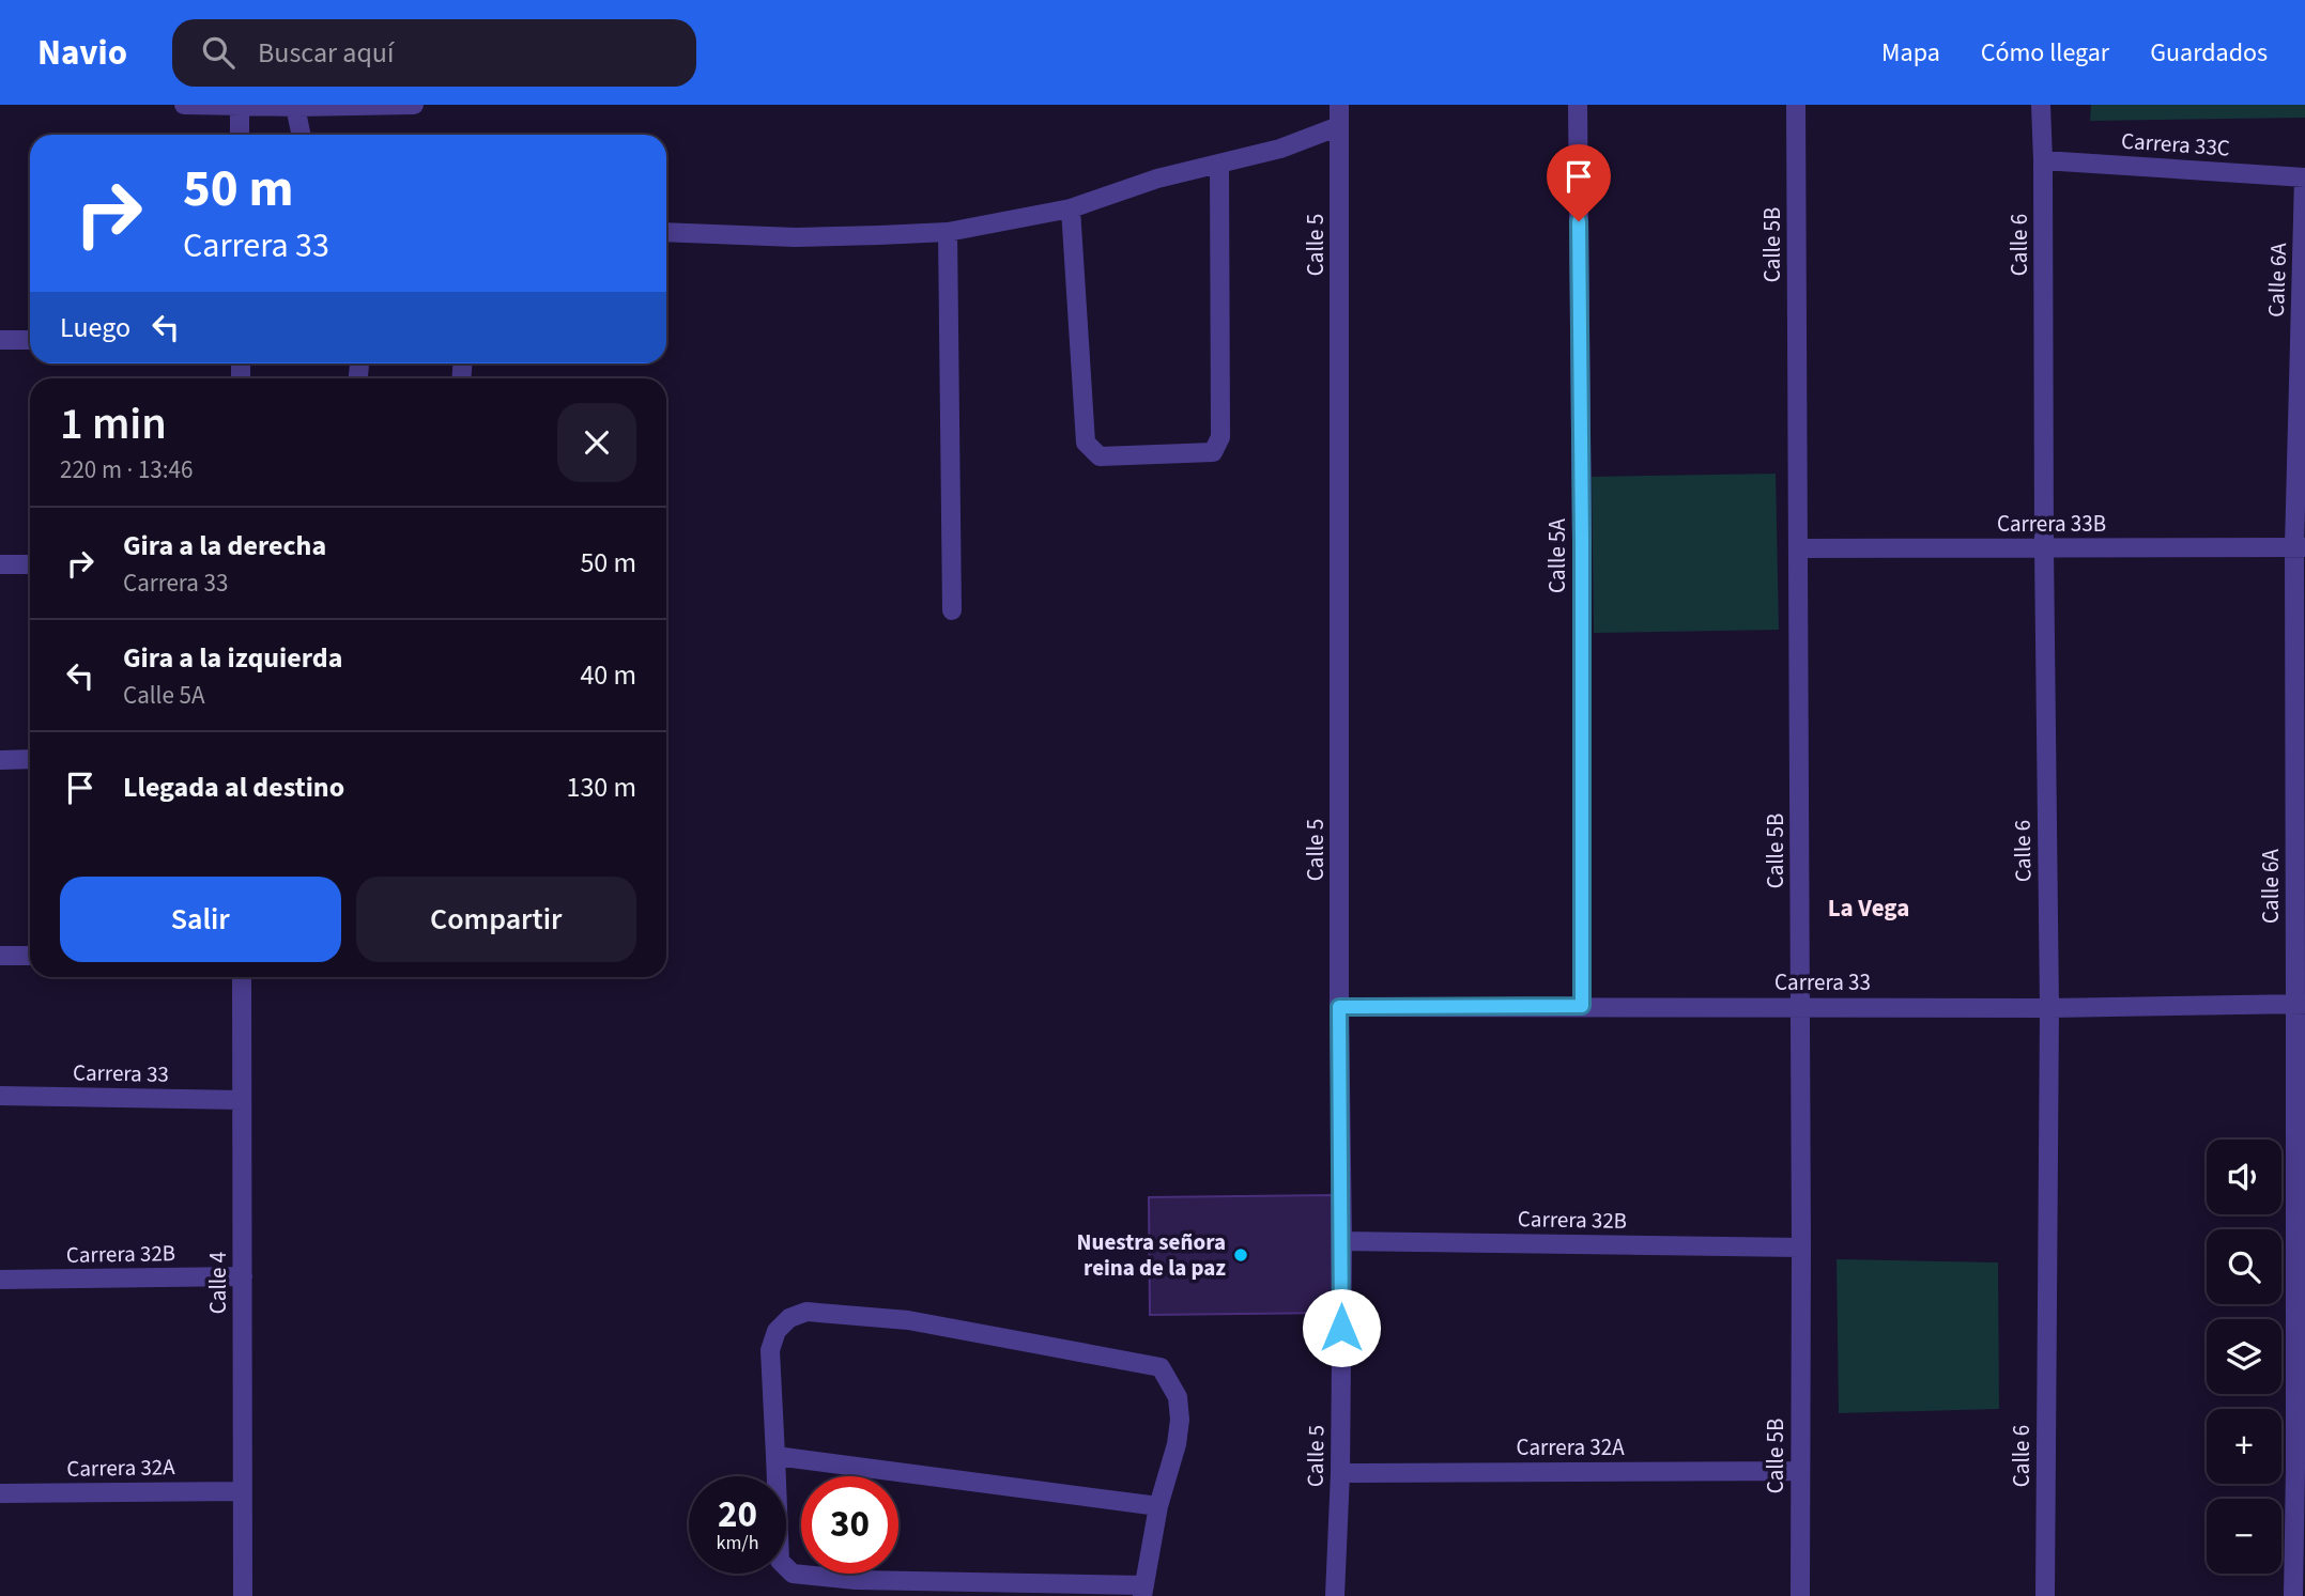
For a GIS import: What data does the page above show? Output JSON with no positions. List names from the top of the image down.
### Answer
{
  "streets": {
    "street": [
      "Carrera 33C",
      "Calle 5",
      "Calle 5B",
      "Calle 6",
      "Calle 6A",
      "Carrera 33B",
      "Calle 5A",
      "Carrera 33",
      "Carrera 32B",
      "Calle 4",
      "Carrera 32A"
    ]
  },
  "crossings": [
    ["Carrera 33C", "Calle 6"],
    ["Carrera 33C", "Calle 6A"],
    ["Calle 5", "Carrera 33"],
    ["Calle 5", "Carrera 32B"],
    ["Calle 5", "Carrera 32A"],
    ["Calle 5B", "Carrera 33B"],
    ["Calle 5B", "Carrera 33"],
    ["Calle 5B", "Carrera 32B"],
    ["Calle 5B", "Carrera 32A"],
    ["Calle 6", "Carrera 33B"],
    ["Calle 6", "Carrera 33"],
    ["Calle 6A", "Carrera 33B"],
    ["Calle 6A", "Carrera 33"],
    ["Calle 5A", "Carrera 33"],
    ["Carrera 33", "Calle 4"],
    ["Carrera 32B", "Calle 4"],
    ["Calle 4", "Carrera 32A"]
  ],
  "districts": ["La Vega"],
  "places": ["Nuestra señora reina de la paz"],
  "page": {
    "header": "Navio",
    "search": "Buscar aquí",
    "nav": ["Mapa", "Cómo llegar", "Guardados"],
    "turn": ["50 m", "Carrera 33"],
    "then": "Luego",
    "heading": ["1 min", "220 m · 13:46"],
    "list": [
      {
        "name": "Gira a la derecha",
        "note": "Carrera 33",
        "value": "50 m"
      },
      {
        "name": "Gira a la izquierda",
        "note": "Calle 5A",
        "value": "40 m"
      },
      {
        "name": "Llegada al destino",
        "value": "130 m"
      }
    ],
    "buttons": ["Salir", "Compartir"],
    "map_buttons": ["+", "−"],
    "speed": "20 km/h",
    "limit": "30"
  }
}
